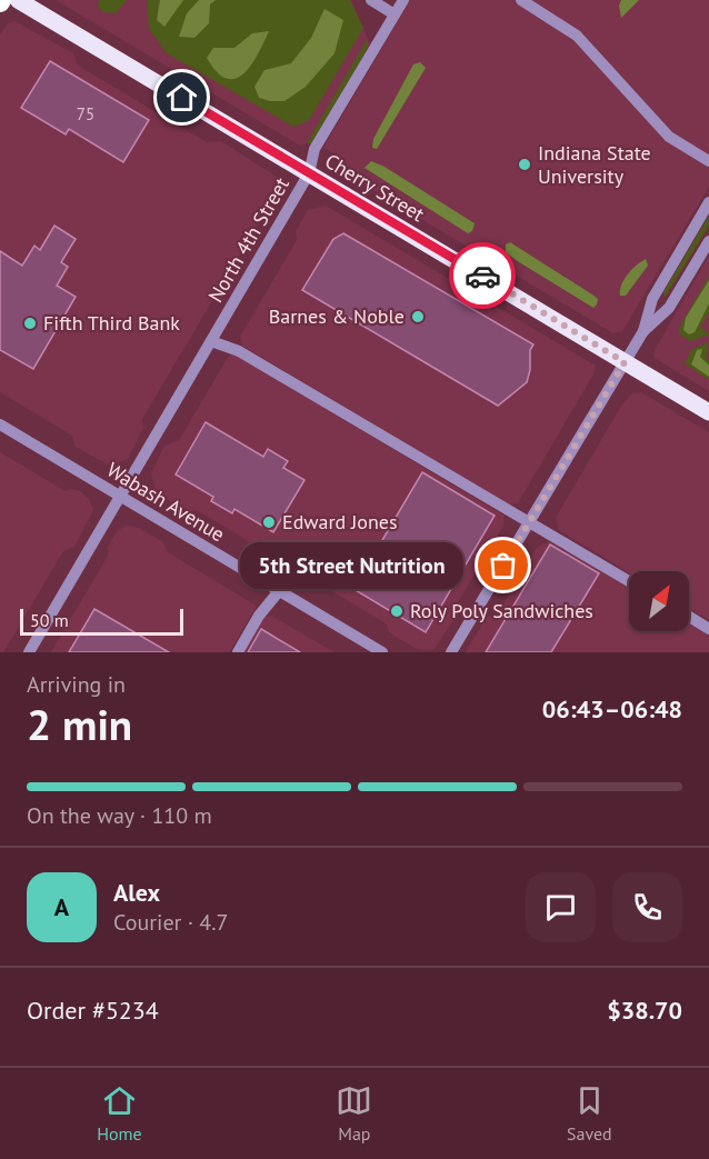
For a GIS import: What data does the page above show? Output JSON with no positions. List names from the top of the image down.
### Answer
{
  "streets": {
    "main road": ["Cherry Street"],
    "street": ["North 4th Street", "Wabash Avenue"]
  },
  "crossings": [
    ["Cherry Street", "North 4th Street"],
    ["North 4th Street", "Wabash Avenue"]
  ],
  "places": [
    "Indiana State University",
    "Barnes & Noble",
    "Fifth Third Bank",
    "Edward Jones",
    "5th Street Nutrition",
    "Roly Poly Sandwiches"
  ],
  "house_numbers": ["75"],
  "scale_bar": "50 m",
  "north": "top right",
  "page": {
    "bubble": "5th Street Nutrition",
    "scale": "50 m",
    "heading": ["2 min", "Arriving in", "06:43–06:48"],
    "panel": [
      "Alex",
      "Courier · 4.7",
      "Order #5234",
      "$38.70"
    ],
    "bar": "On the way · 110 m",
    "round": "A",
    "tabs": ["Home", "Map", "Saved"]
  }
}
